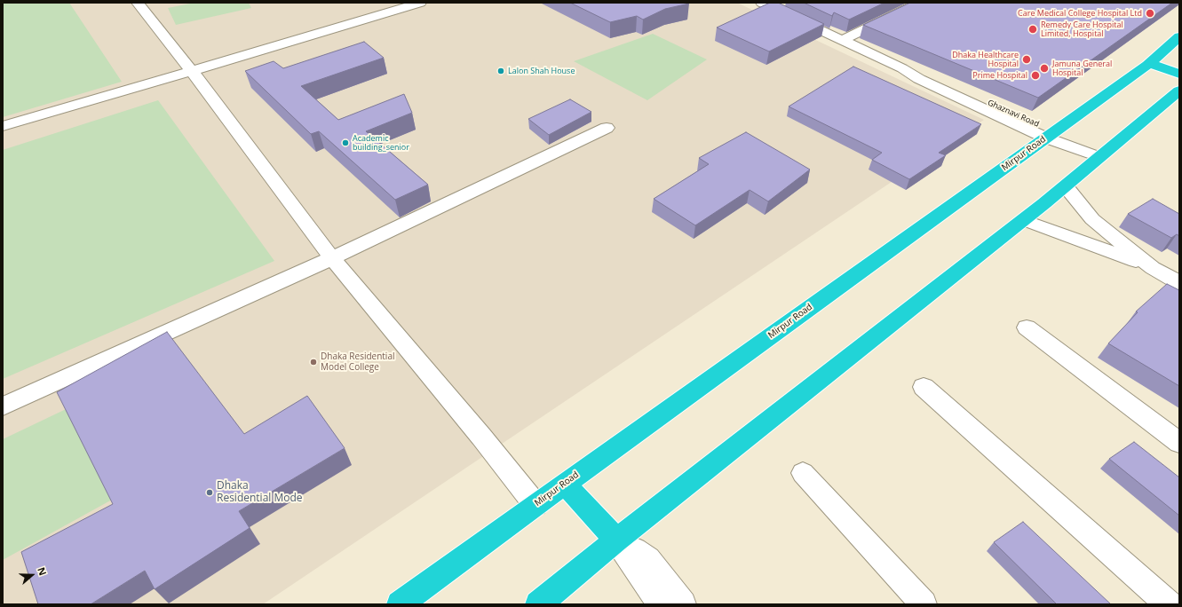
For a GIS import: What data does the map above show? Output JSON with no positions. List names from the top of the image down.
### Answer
{
  "streets": {
    "highway": ["Mirpur Road"],
    "street": ["Ghaznavi Road"]
  },
  "crossings": [
    ["Ghaznavi Road", "Mirpur Road"]
  ],
  "places": [
    "Care Medical College Hospital Ltd",
    "Remedy Care Hospital Limited, Hospital",
    "Dhaka Healthcare Hospital",
    "Jamuna General Hospital",
    "Lalon Shah House",
    "Prime Hospital",
    "Academic building_senior",
    "Dhaka Residential Model College",
    "Dhaka Residential Mode"
  ],
  "north": "right"
}
